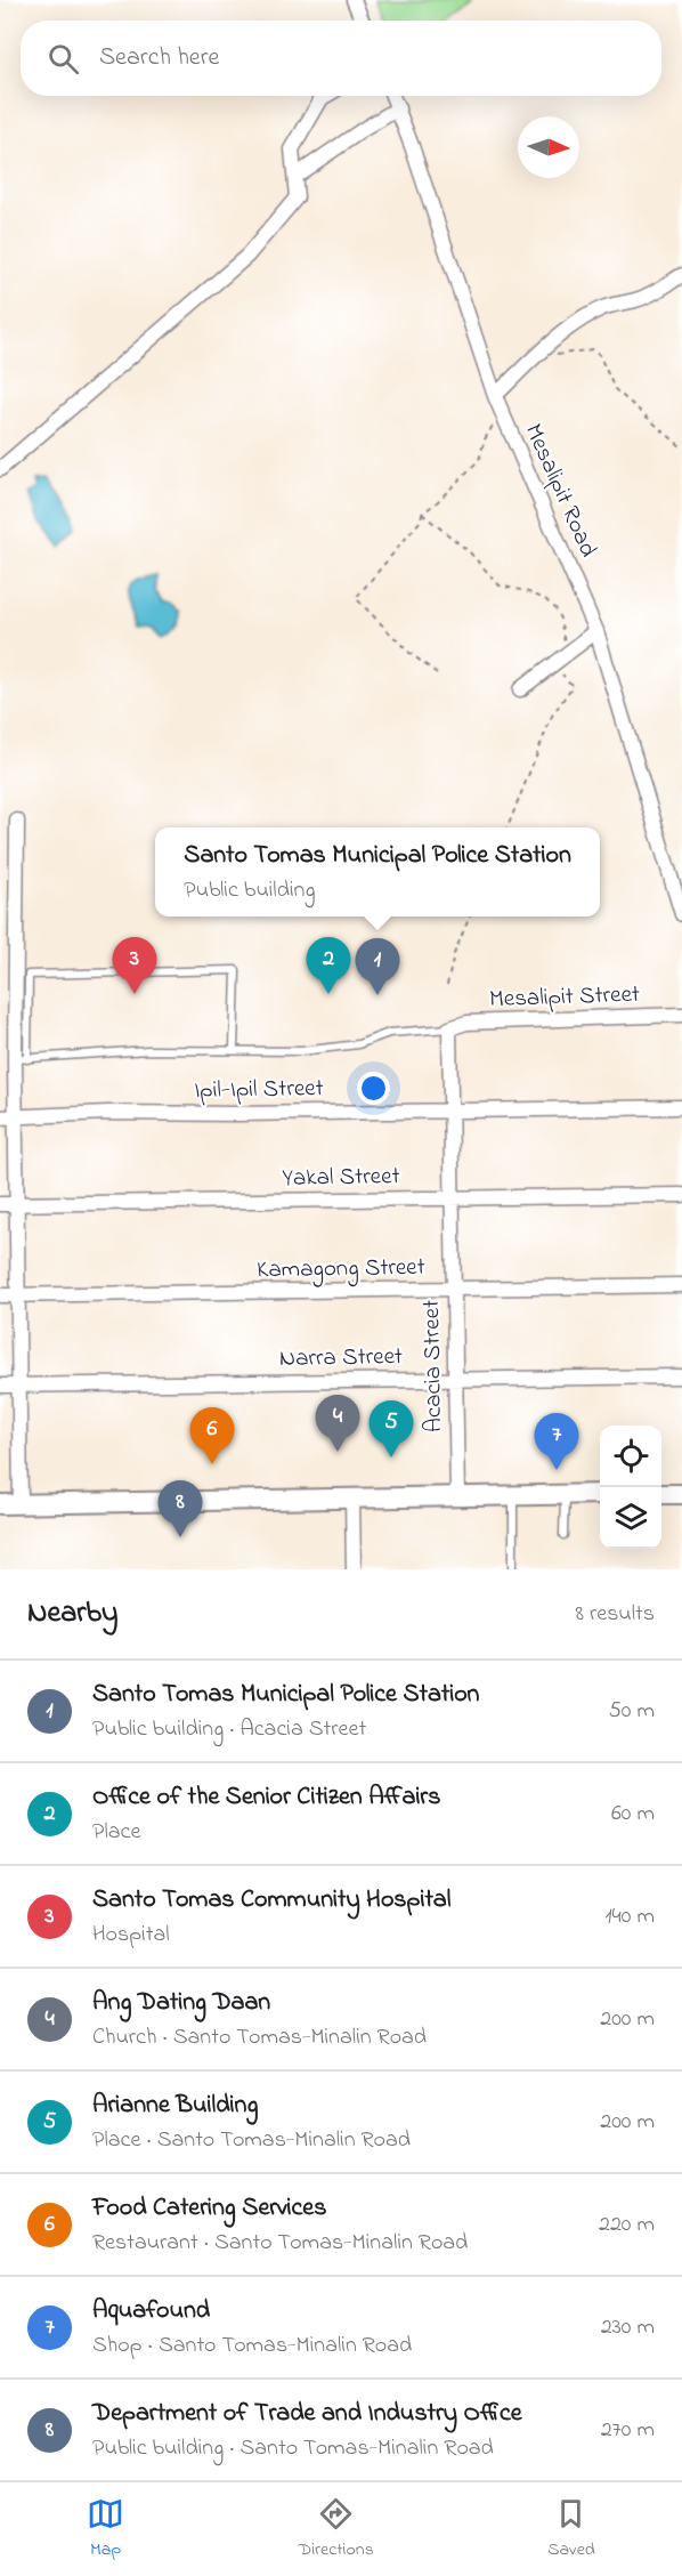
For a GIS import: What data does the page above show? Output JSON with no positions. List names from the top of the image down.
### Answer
{
  "streets": {
    "street": [
      "Mesalipit Road",
      "Mesalipit Street",
      "Ipil-Ipil Street",
      "Yakal Street",
      "Kamagong Street",
      "Narra Street",
      "Acacia Street"
    ]
  },
  "crossings": [
    ["Mesalipit Street", "Acacia Street"],
    ["Ipil-Ipil Street", "Acacia Street"],
    ["Yakal Street", "Acacia Street"],
    ["Kamagong Street", "Acacia Street"],
    ["Narra Street", "Acacia Street"]
  ],
  "north": "right",
  "page": {
    "search": "Search here",
    "popup": ["Santo Tomas Municipal Police Station", "Public building"],
    "pins": [
      "2",
      "3",
      "1",
      "4",
      "5",
      "6",
      "7",
      "8"
    ],
    "heading": ["Nearby", "8 results"],
    "list": [
      {
        "mark": "1",
        "name": "Santo Tomas Municipal Police Station",
        "note": "Public building · Acacia Street",
        "value": "50 m"
      },
      {
        "mark": "2",
        "name": "Office of the Senior Citizen Affairs",
        "note": "Place",
        "value": "60 m"
      },
      {
        "mark": "3",
        "name": "Santo Tomas Community Hospital",
        "note": "Hospital",
        "value": "140 m"
      },
      {
        "mark": "4",
        "name": "Ang Dating Daan",
        "note": "Church · Santo Tomas-Minalin Road",
        "value": "200 m"
      },
      {
        "mark": "5",
        "name": "Arianne Building",
        "note": "Place · Santo Tomas-Minalin Road",
        "value": "200 m"
      },
      {
        "mark": "6",
        "name": "Food Catering Services",
        "note": "Restaurant · Santo Tomas-Minalin Road",
        "value": "220 m"
      },
      {
        "mark": "7",
        "name": "Aquafound",
        "note": "Shop · Santo Tomas-Minalin Road",
        "value": "230 m"
      },
      {
        "mark": "8",
        "name": "Department of Trade and Industry Office",
        "note": "Public building · Santo Tomas-Minalin Road",
        "value": "270 m"
      }
    ],
    "nav": ["Map", "Directions", "Saved"]
  }
}
